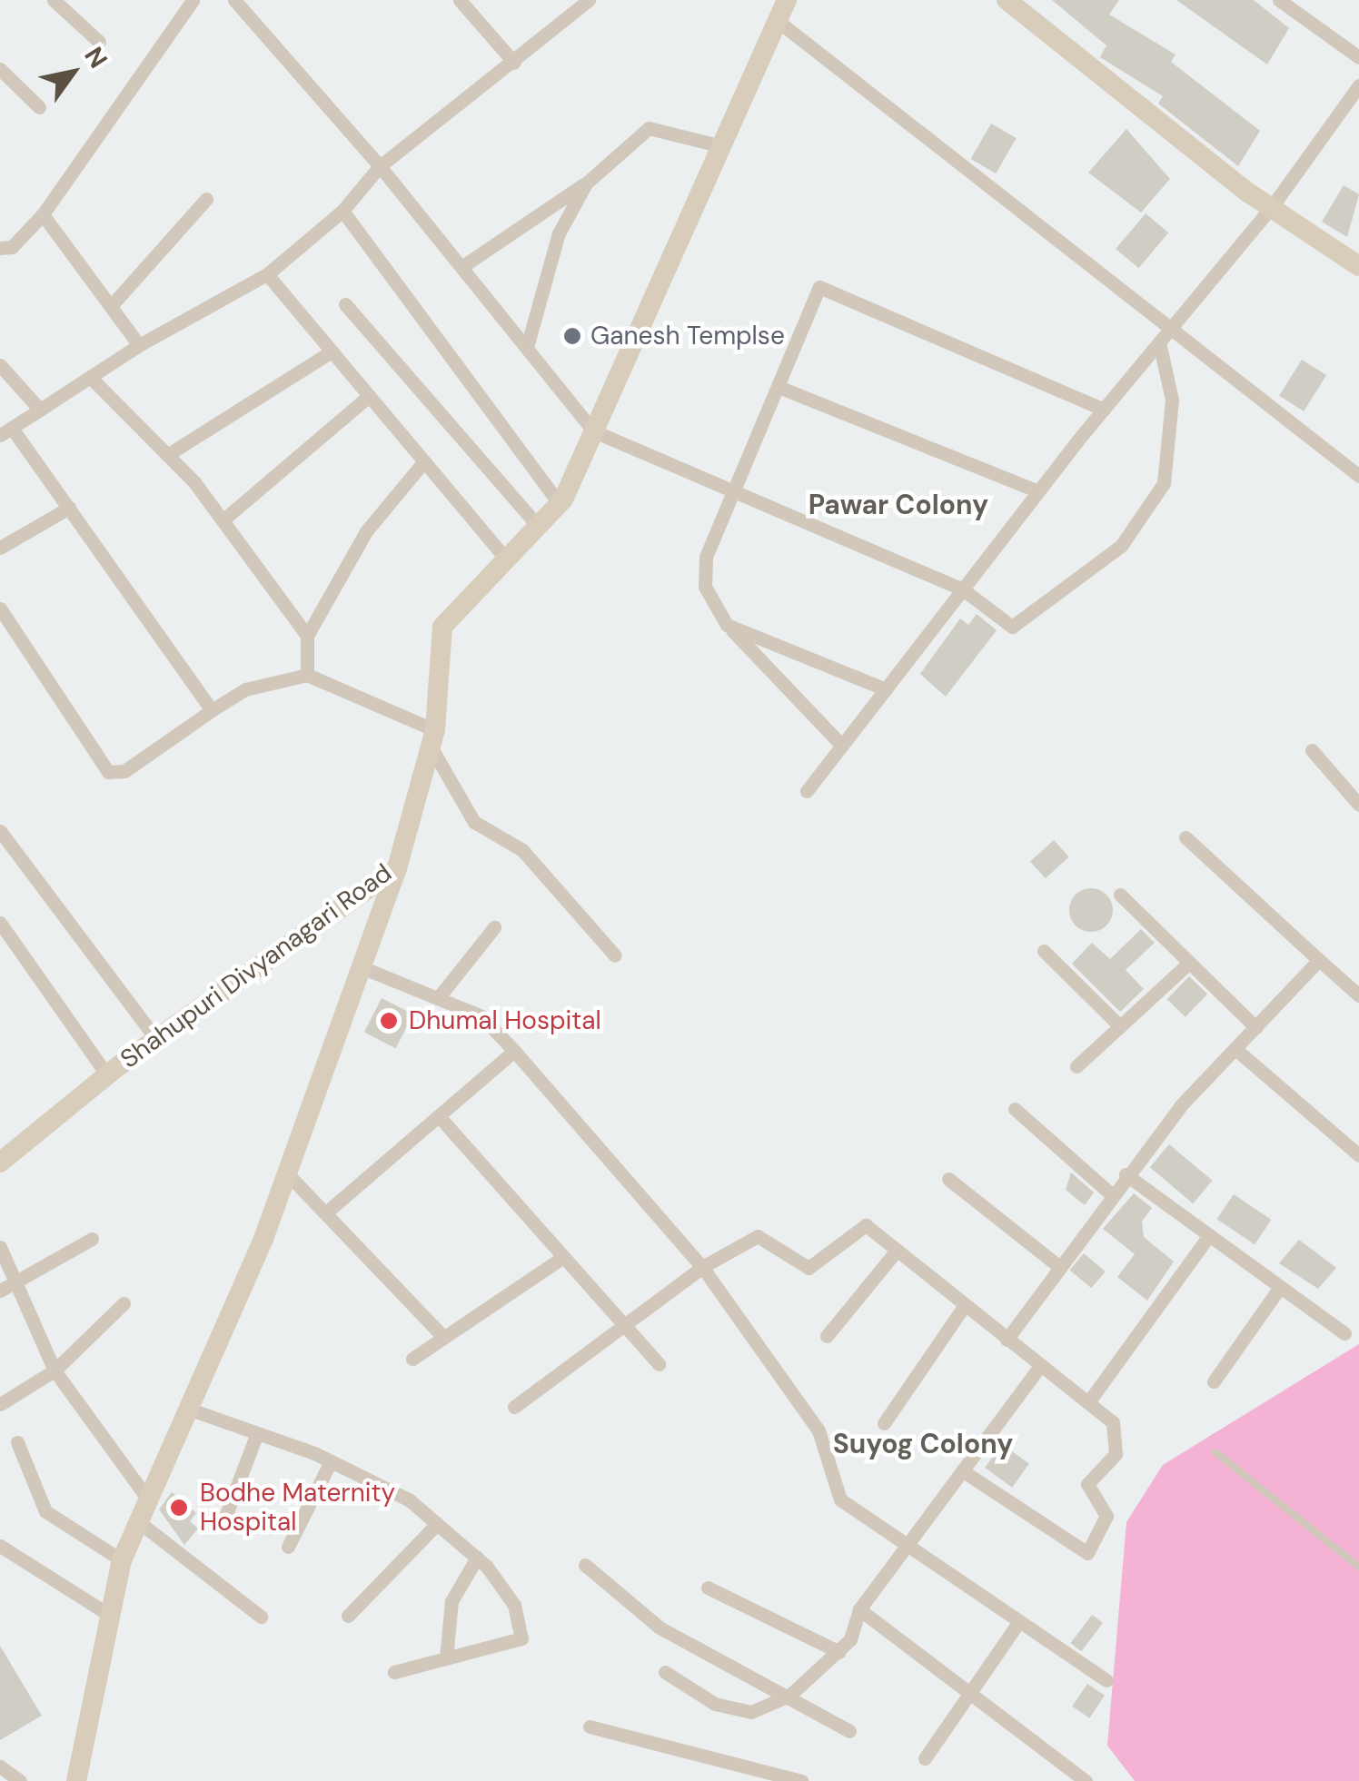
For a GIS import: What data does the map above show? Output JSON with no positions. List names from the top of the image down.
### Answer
{
  "streets": {
    "main road": ["Shahupuri Divyanagari Road"]
  },
  "districts": ["Pawar Colony", "Suyog Colony"],
  "places": ["Ganesh Templse", "Dhumal Hospital", "Bodhe Maternity Hospital"],
  "north": "top right"
}
